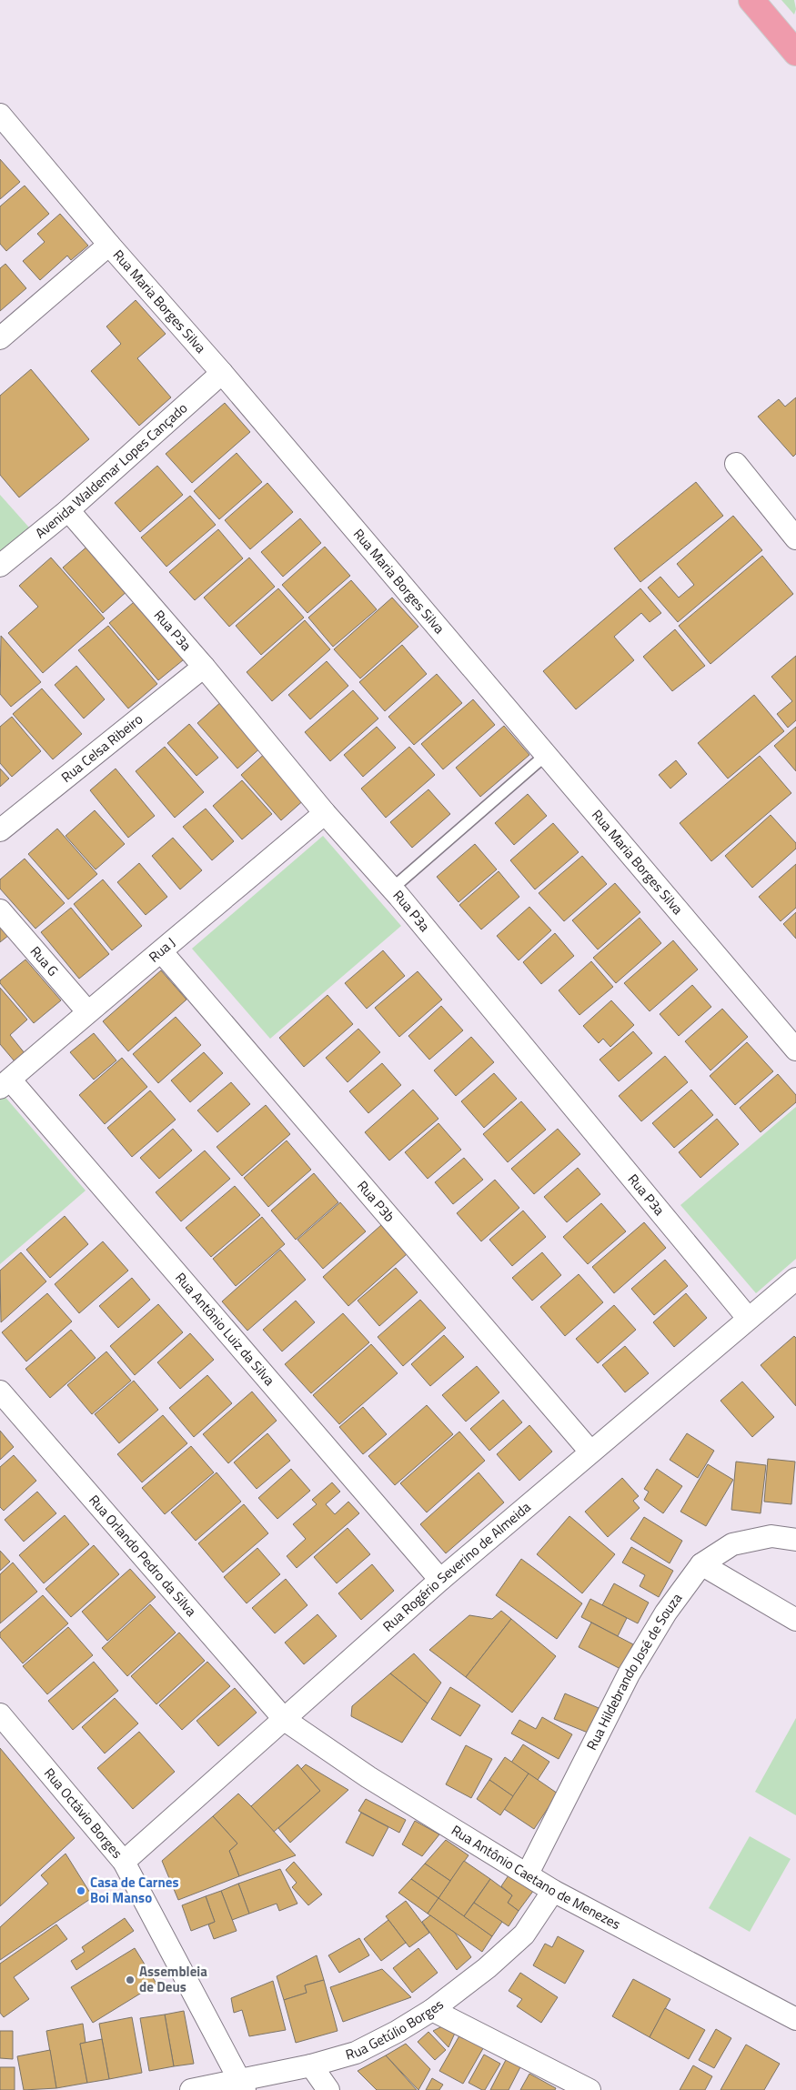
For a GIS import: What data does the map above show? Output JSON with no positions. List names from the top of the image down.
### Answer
{
  "streets": {
    "street": [
      "Rua Maria Borges Silva",
      "Avenida Waldemar Lopes Cançado",
      "Rua P3a",
      "Rua Celsa Ribeiro",
      "Rua J",
      "Rua G",
      "Rua P3b",
      "Rua Antônio Luiz da Silva",
      "Rua Orlando Pedro da Silva",
      "Rua Rogério Severino de Almeida",
      "Rua Hildebrando José de Souza",
      "Rua Octávio Borges",
      "Rua Antônio Caetano de Menezes",
      "Rua Getúlio Borges"
    ]
  },
  "crossings": [
    ["Rua Maria Borges Silva", "Avenida Waldemar Lopes Cançado"],
    ["Avenida Waldemar Lopes Cançado", "Rua P3a"],
    ["Rua P3a", "Rua Celsa Ribeiro"],
    ["Rua P3a", "Rua J"],
    ["Rua P3a", "Rua Rogério Severino de Almeida"],
    ["Rua J", "Rua G"],
    ["Rua J", "Rua P3b"],
    ["Rua J", "Rua Antônio Luiz da Silva"],
    ["Rua P3b", "Rua Rogério Severino de Almeida"],
    ["Rua Antônio Luiz da Silva", "Rua Rogério Severino de Almeida"],
    ["Rua Orlando Pedro da Silva", "Rua Rogério Severino de Almeida"],
    ["Rua Orlando Pedro da Silva", "Rua Antônio Caetano de Menezes"],
    ["Rua Rogério Severino de Almeida", "Rua Octávio Borges"],
    ["Rua Rogério Severino de Almeida", "Rua Antônio Caetano de Menezes"],
    ["Rua Hildebrando José de Souza", "Rua Antônio Caetano de Menezes"],
    ["Rua Octávio Borges", "Rua Getúlio Borges"],
    ["Rua Antônio Caetano de Menezes", "Rua Getúlio Borges"]
  ],
  "places": ["Casa de Carnes Boi Manso", "Assembleia de Deus"]
}
